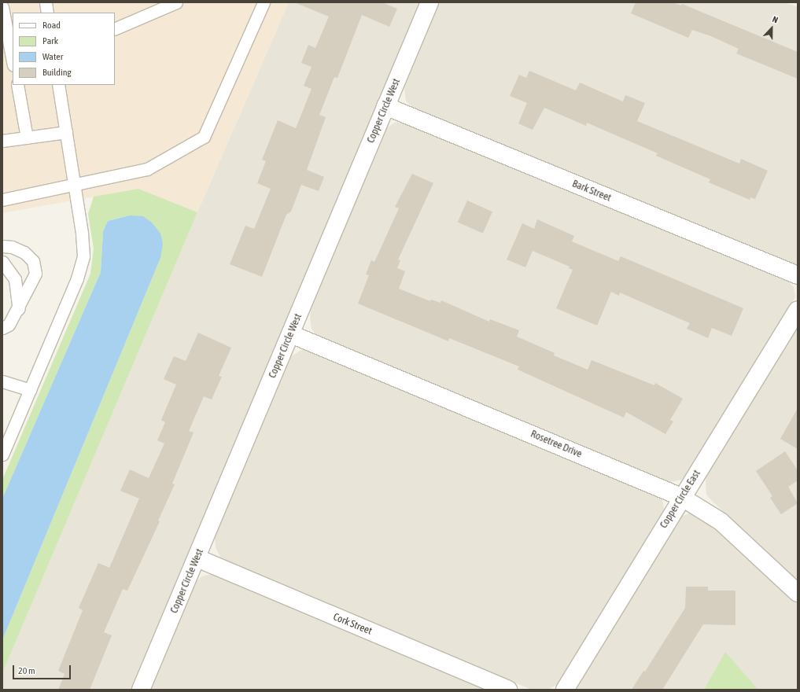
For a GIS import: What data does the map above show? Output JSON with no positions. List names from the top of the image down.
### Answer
{
  "streets": {
    "street": [
      "Copper Circle West",
      "Bark Street",
      "Rosetree Drive",
      "Copper Circle East",
      "Cork Street"
    ]
  },
  "crossings": [
    ["Copper Circle West", "Bark Street"],
    ["Copper Circle West", "Rosetree Drive"],
    ["Copper Circle West", "Cork Street"],
    ["Rosetree Drive", "Copper Circle East"]
  ],
  "legend": [
    "Road",
    "Park",
    "Water",
    "Building"
  ],
  "scale_bar": "20 m",
  "north": "top"
}
